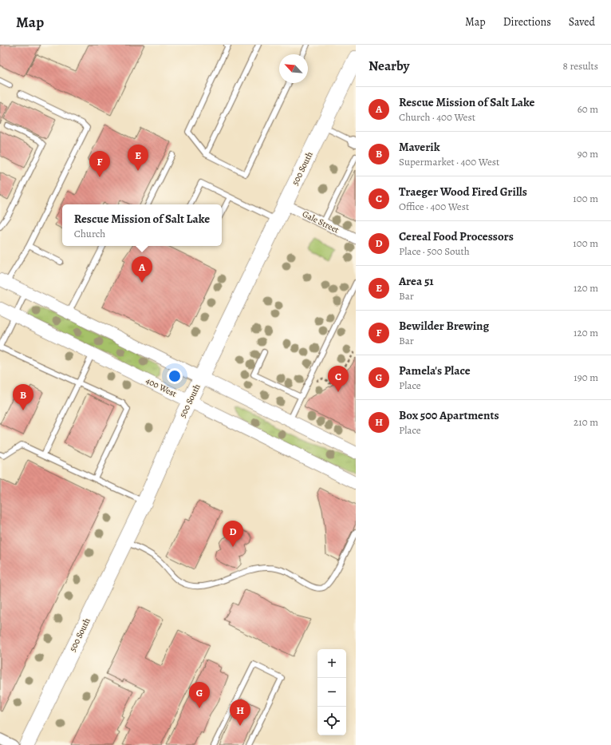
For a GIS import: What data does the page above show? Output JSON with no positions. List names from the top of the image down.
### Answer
{
  "streets": {
    "main road": ["500 South"],
    "street": ["Gale Street", "400 West"]
  },
  "crossings": [
    ["500 South", "Gale Street"],
    ["500 South", "400 West"]
  ],
  "north": "top left",
  "page": {
    "header": "Map",
    "nav": ["Map", "Directions", "Saved"],
    "heading": ["Nearby", "8 results"],
    "list": [
      {
        "mark": "A",
        "name": "Rescue Mission of Salt Lake",
        "note": "Church · 400 West",
        "value": "60 m"
      },
      {
        "mark": "B",
        "name": "Maverik",
        "note": "Supermarket · 400 West",
        "value": "90 m"
      },
      {
        "mark": "C",
        "name": "Traeger Wood Fired Grills",
        "note": "Office · 400 West",
        "value": "100 m"
      },
      {
        "mark": "D",
        "name": "Cereal Food Processors",
        "note": "Place · 500 South",
        "value": "100 m"
      },
      {
        "mark": "E",
        "name": "Area 51",
        "note": "Bar",
        "value": "120 m"
      },
      {
        "mark": "F",
        "name": "Bewilder Brewing",
        "note": "Bar",
        "value": "120 m"
      },
      {
        "mark": "G",
        "name": "Pamela's Place",
        "note": "Place",
        "value": "190 m"
      },
      {
        "mark": "H",
        "name": "Box 500 Apartments",
        "note": "Place",
        "value": "210 m"
      }
    ],
    "pins": [
      "E",
      "F",
      "A",
      "C",
      "B",
      "D",
      "G",
      "H"
    ],
    "popup": ["Rescue Mission of Salt Lake", "Church"],
    "map_buttons": ["+", "−"]
  }
}
